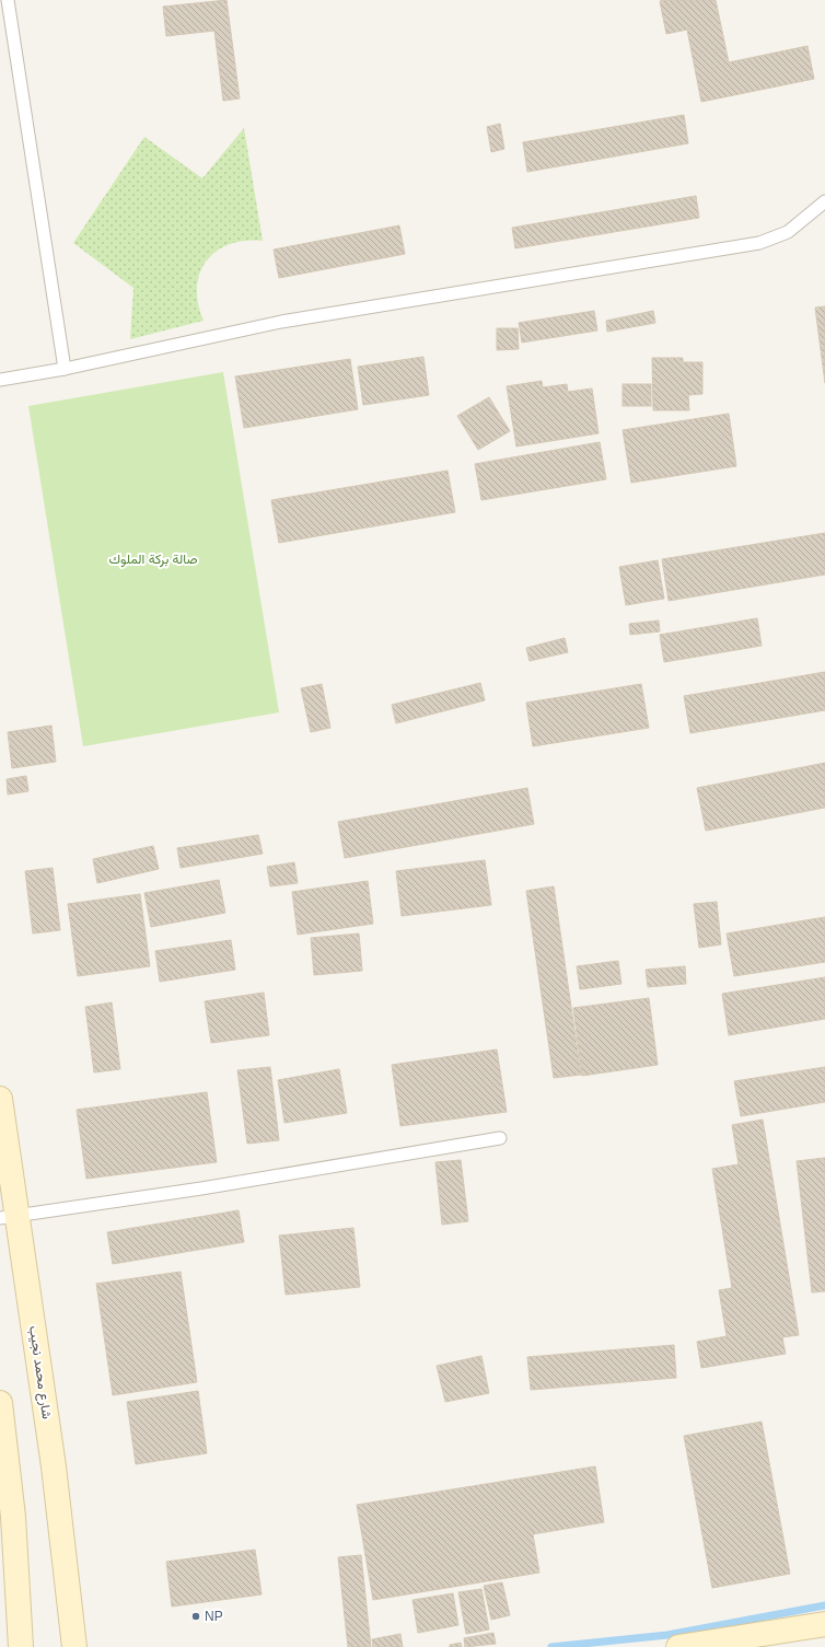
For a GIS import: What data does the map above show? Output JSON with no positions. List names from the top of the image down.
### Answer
{
  "streets": {
    "main road": ["شارع محمد نجيب"]
  },
  "parks": ["صالة بركة الملوك"],
  "places": ["NP"]
}
